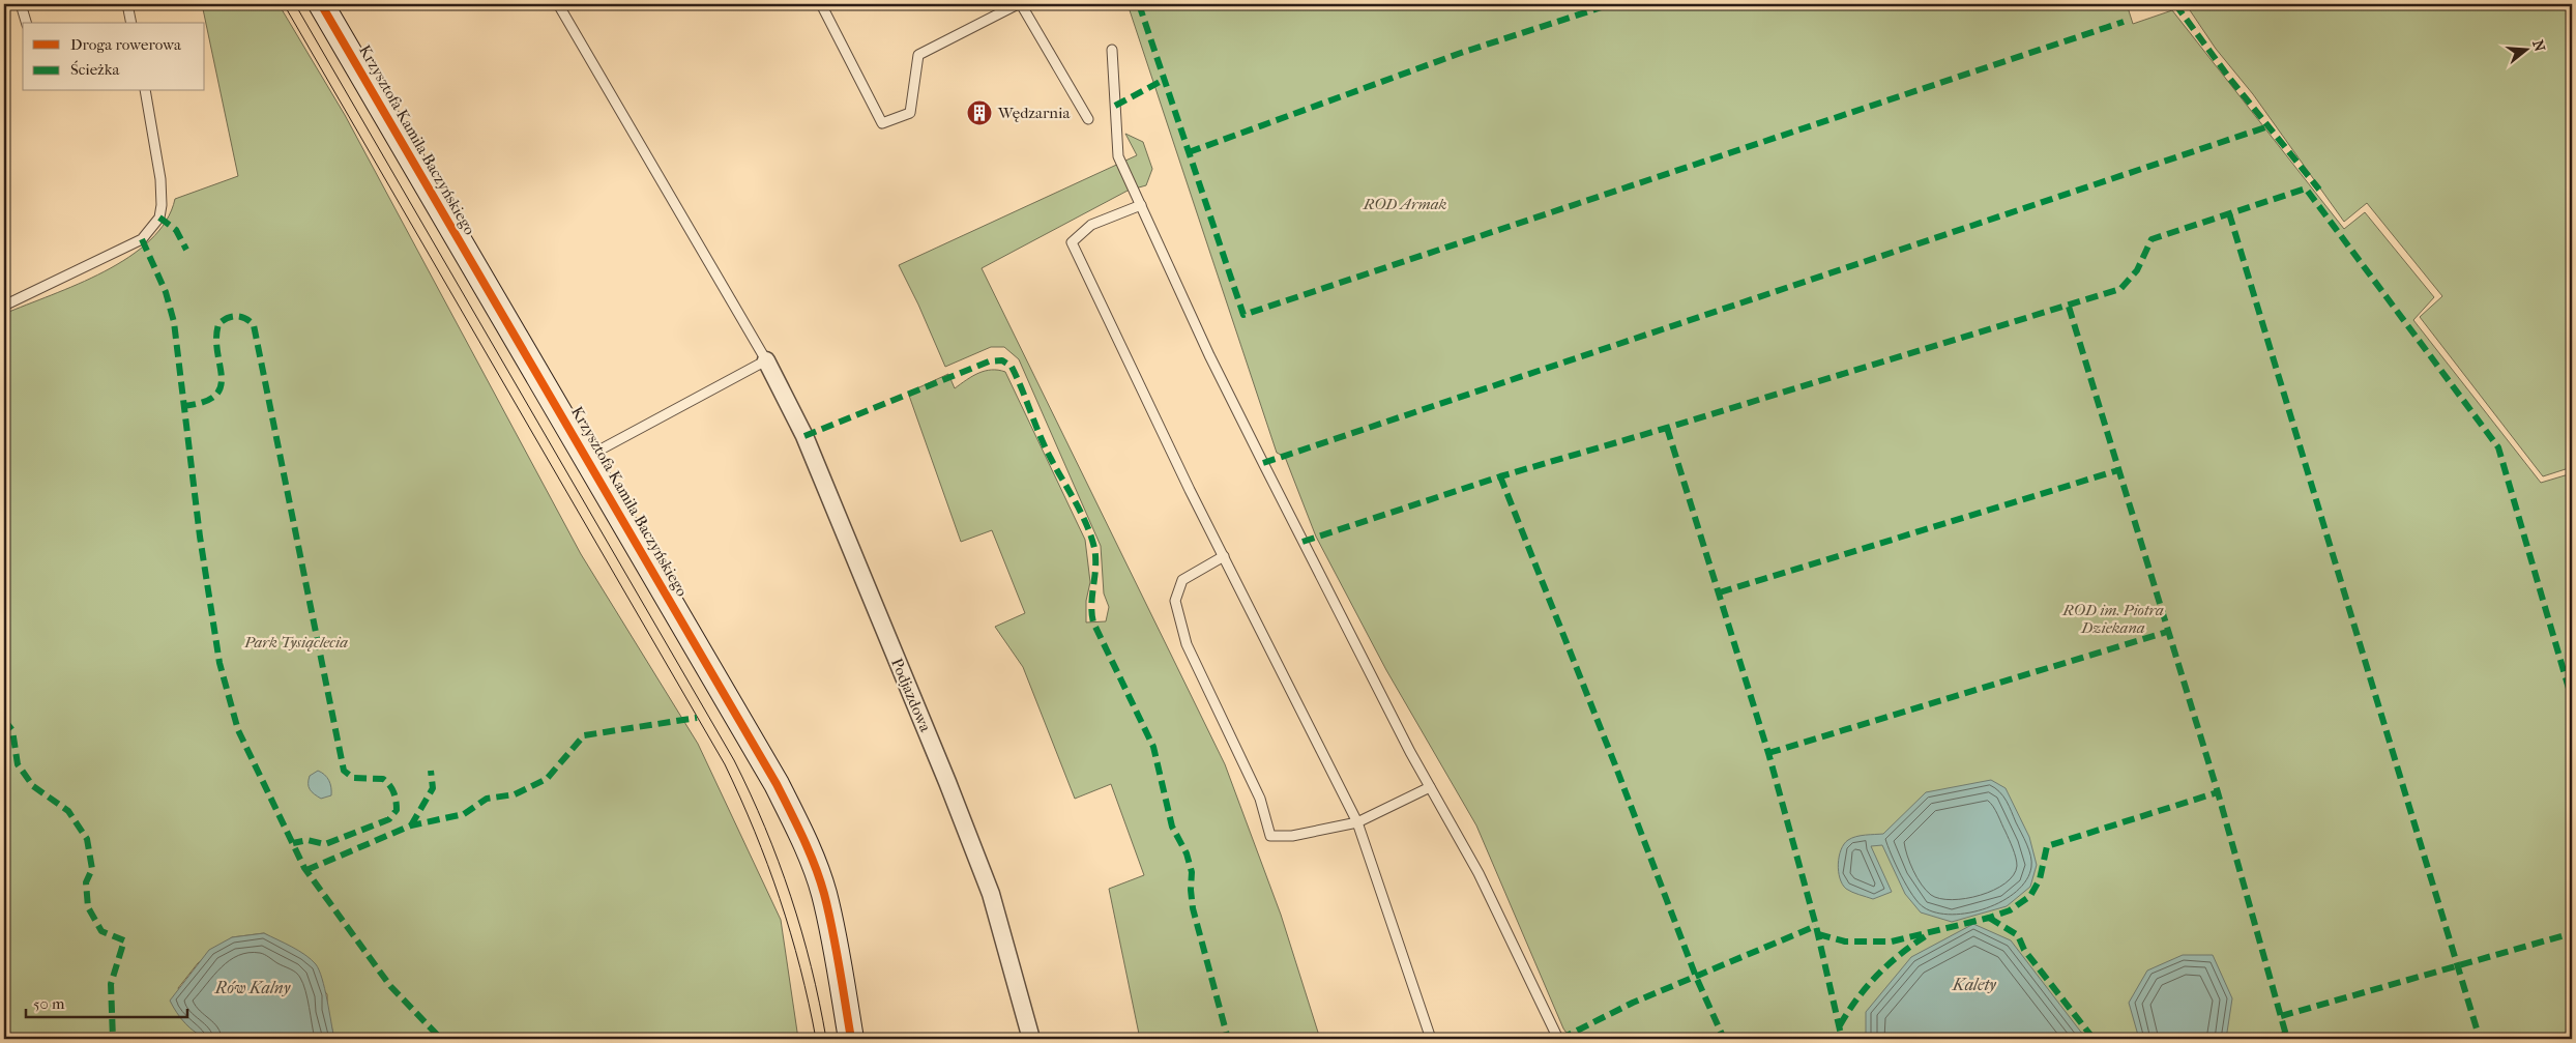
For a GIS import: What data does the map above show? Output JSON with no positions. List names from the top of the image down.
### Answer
{
  "streets": {
    "street": ["Krzysztofa Kamila Baczyńskiego", "Podjazdowa"]
  },
  "water": ["Kalety", "Rów Kalny"],
  "parks": ["ROD Armak", "ROD im. Piotra Dziekana", "Park Tysiąclecia"],
  "places": {
    "building": ["Wędzarnia"]
  },
  "legend": ["Droga rowerowa", "Ścieżka"],
  "scale_bar": "50 m",
  "north": "right"
}
